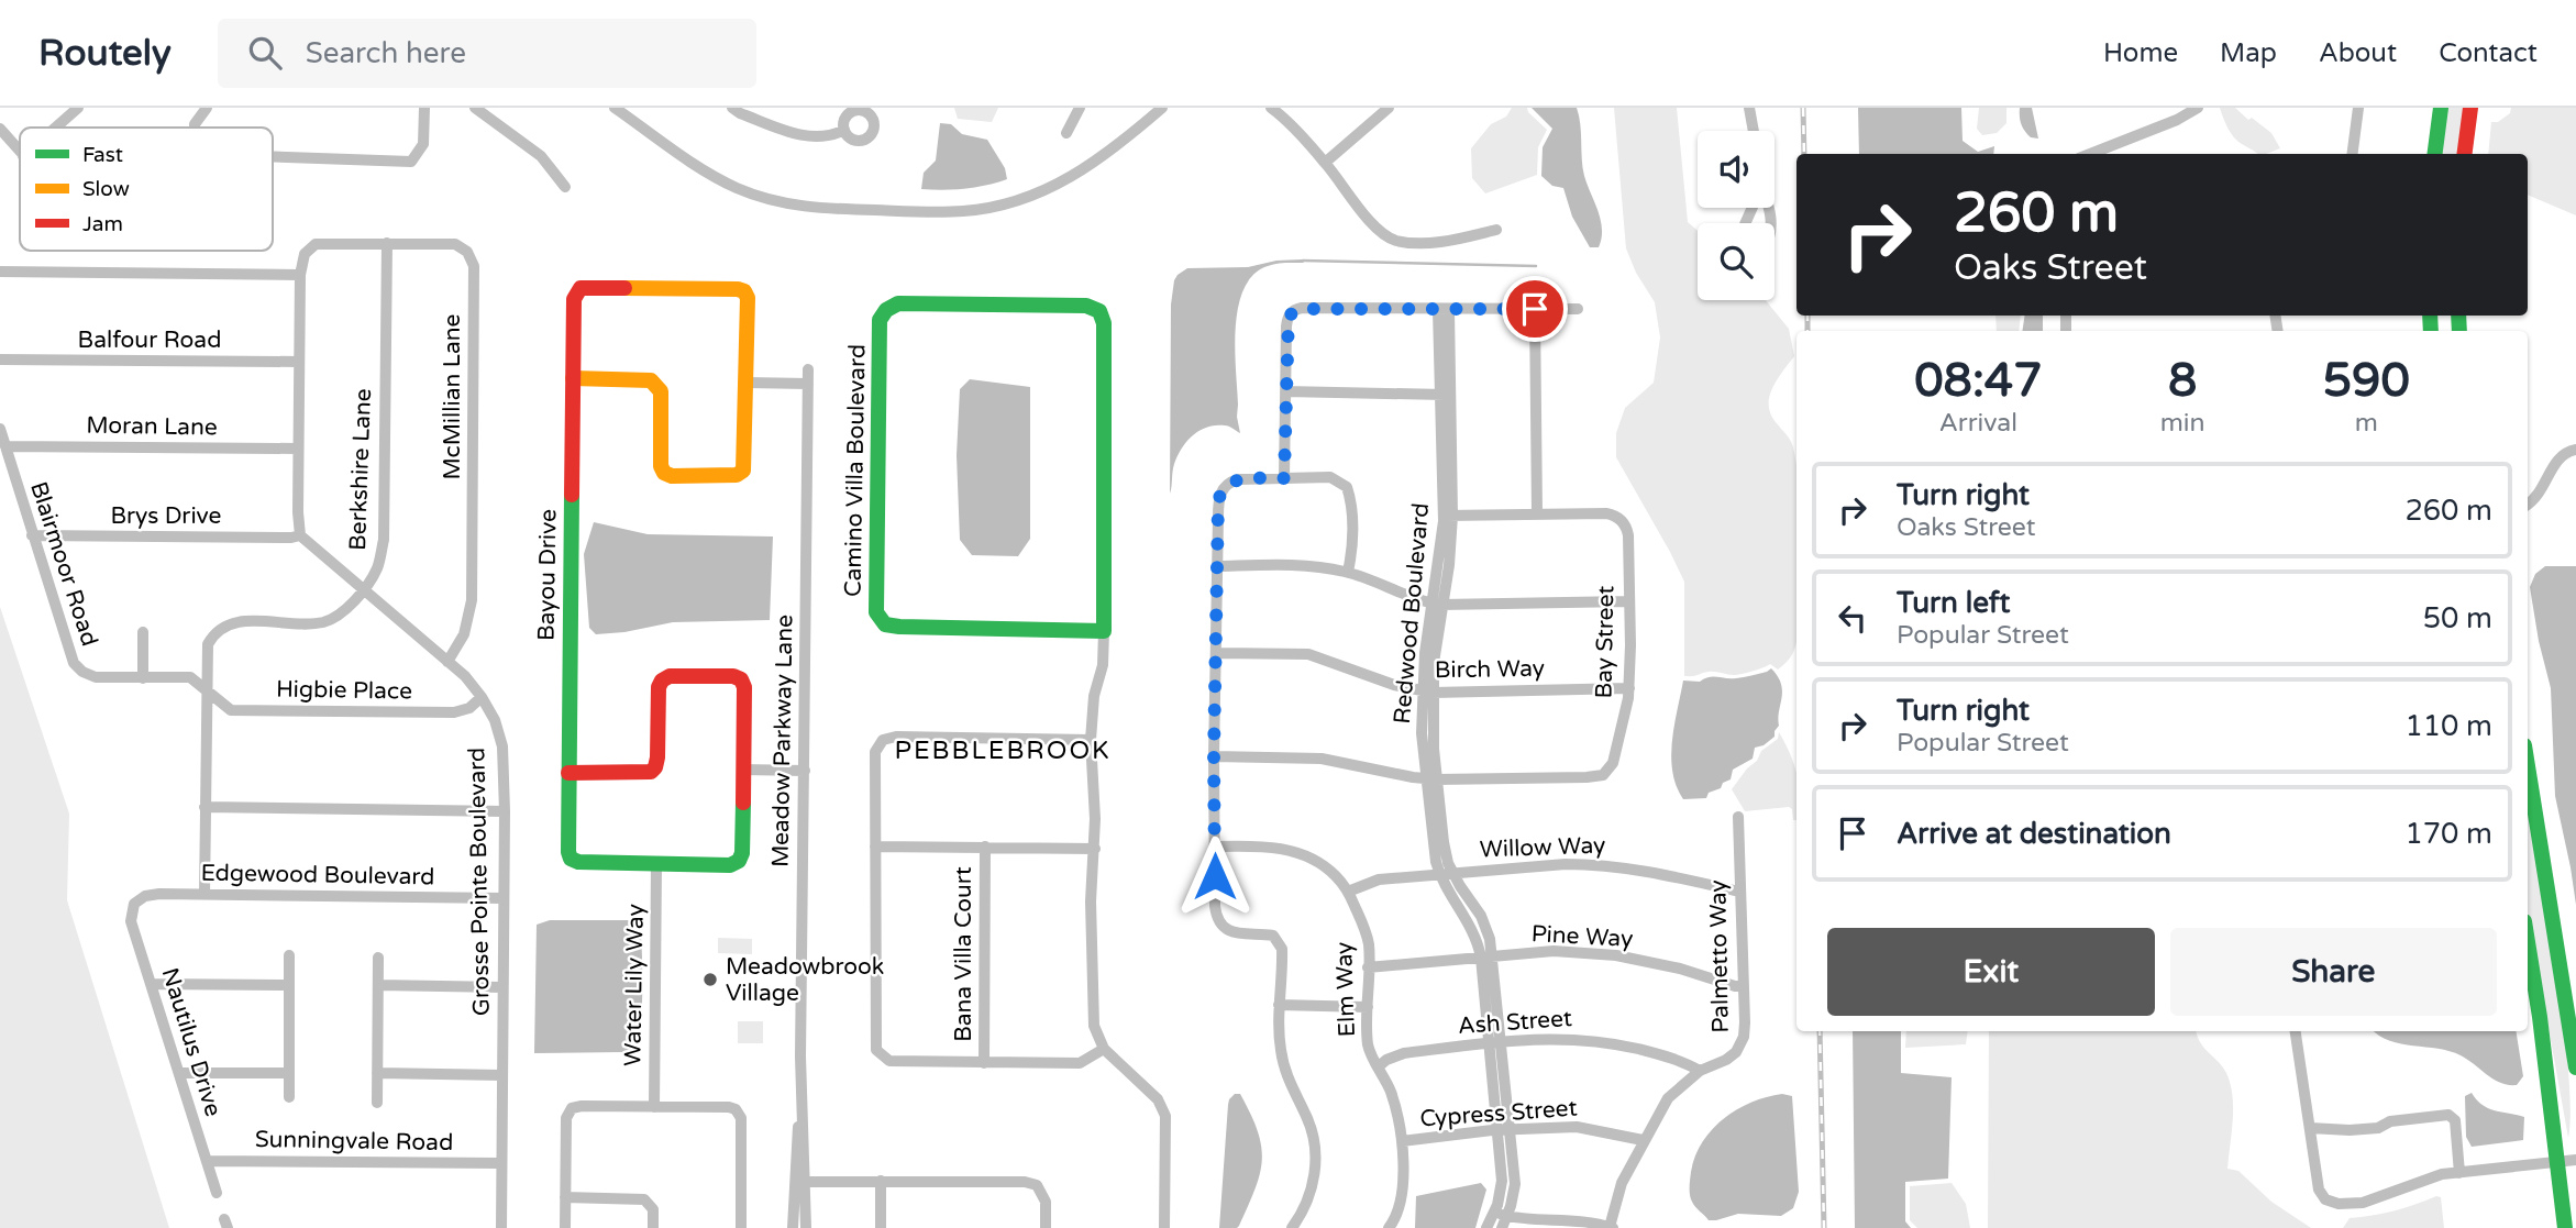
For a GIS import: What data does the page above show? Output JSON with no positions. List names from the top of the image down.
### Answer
{
  "streets": {
    "street": [
      "Balfour Road",
      "McMillian Lane",
      "Moran Lane",
      "Berkshire Lane",
      "Camino Villa Boulevard",
      "Brys Drive",
      "Blairmoor Road",
      "Bayou Drive",
      "Redwood Boulevard",
      "Bay Street",
      "Birch Way",
      "Higbie Place",
      "Meadow Parkway Lane",
      "Willow Way",
      "Edgewood Boulevard",
      "Grosse Pointe Boulevard",
      "Pine Way",
      "Bana Villa Court",
      "Palmetto Way",
      "Water Lily Way",
      "Elm Way",
      "Ash Street",
      "Nautilus Drive",
      "Cypress Street",
      "Sunningvale Road"
    ]
  },
  "crossings": [
    ["McMillian Lane", "Berkshire Lane"],
    ["McMillian Lane", "Grosse Pointe Boulevard"],
    ["Moran Lane", "Blairmoor Road"],
    ["Berkshire Lane", "Blairmoor Road"],
    ["Berkshire Lane", "Higbie Place"],
    ["Berkshire Lane", "Edgewood Boulevard"],
    ["Berkshire Lane", "Grosse Pointe Boulevard"],
    ["Brys Drive", "Blairmoor Road"],
    ["Brys Drive", "Grosse Pointe Boulevard"],
    ["Blairmoor Road", "Higbie Place"],
    ["Bayou Drive", "Water Lily Way"],
    ["Redwood Boulevard", "Bay Street"],
    ["Redwood Boulevard", "Birch Way"],
    ["Redwood Boulevard", "Willow Way"],
    ["Redwood Boulevard", "Pine Way"],
    ["Redwood Boulevard", "Ash Street"],
    ["Redwood Boulevard", "Cypress Street"],
    ["Bay Street", "Birch Way"],
    ["Higbie Place", "Grosse Pointe Boulevard"],
    ["Willow Way", "Palmetto Way"],
    ["Willow Way", "Elm Way"],
    ["Edgewood Boulevard", "Grosse Pointe Boulevard"],
    ["Edgewood Boulevard", "Nautilus Drive"],
    ["Grosse Pointe Boulevard", "Sunningvale Road"],
    ["Pine Way", "Palmetto Way"],
    ["Pine Way", "Elm Way"],
    ["Palmetto Way", "Ash Street"],
    ["Palmetto Way", "Cypress Street"],
    ["Elm Way", "Ash Street"],
    ["Elm Way", "Cypress Street"],
    ["Nautilus Drive", "Sunningvale Road"]
  ],
  "districts": ["PEBBLEBROOK"],
  "places": ["Meadowbrook Village"],
  "legend": ["Fast", "Slow", "Jam"],
  "page": {
    "header": "Routely",
    "search": "Search here",
    "nav": [
      "Home",
      "Map",
      "About",
      "Contact"
    ],
    "turn": ["260 m", "Oaks Street"],
    "eta": [
      "08:47",
      "Arrival",
      "8",
      "min",
      "590",
      "m"
    ],
    "list": [
      {
        "name": "Turn right",
        "note": "Oaks Street",
        "value": "260 m"
      },
      {
        "name": "Turn left",
        "note": "Popular Street",
        "value": "50 m"
      },
      {
        "name": "Turn right",
        "note": "Popular Street",
        "value": "110 m"
      },
      {
        "name": "Arrive at destination",
        "value": "170 m"
      }
    ],
    "buttons": ["Exit", "Share"]
  }
}
